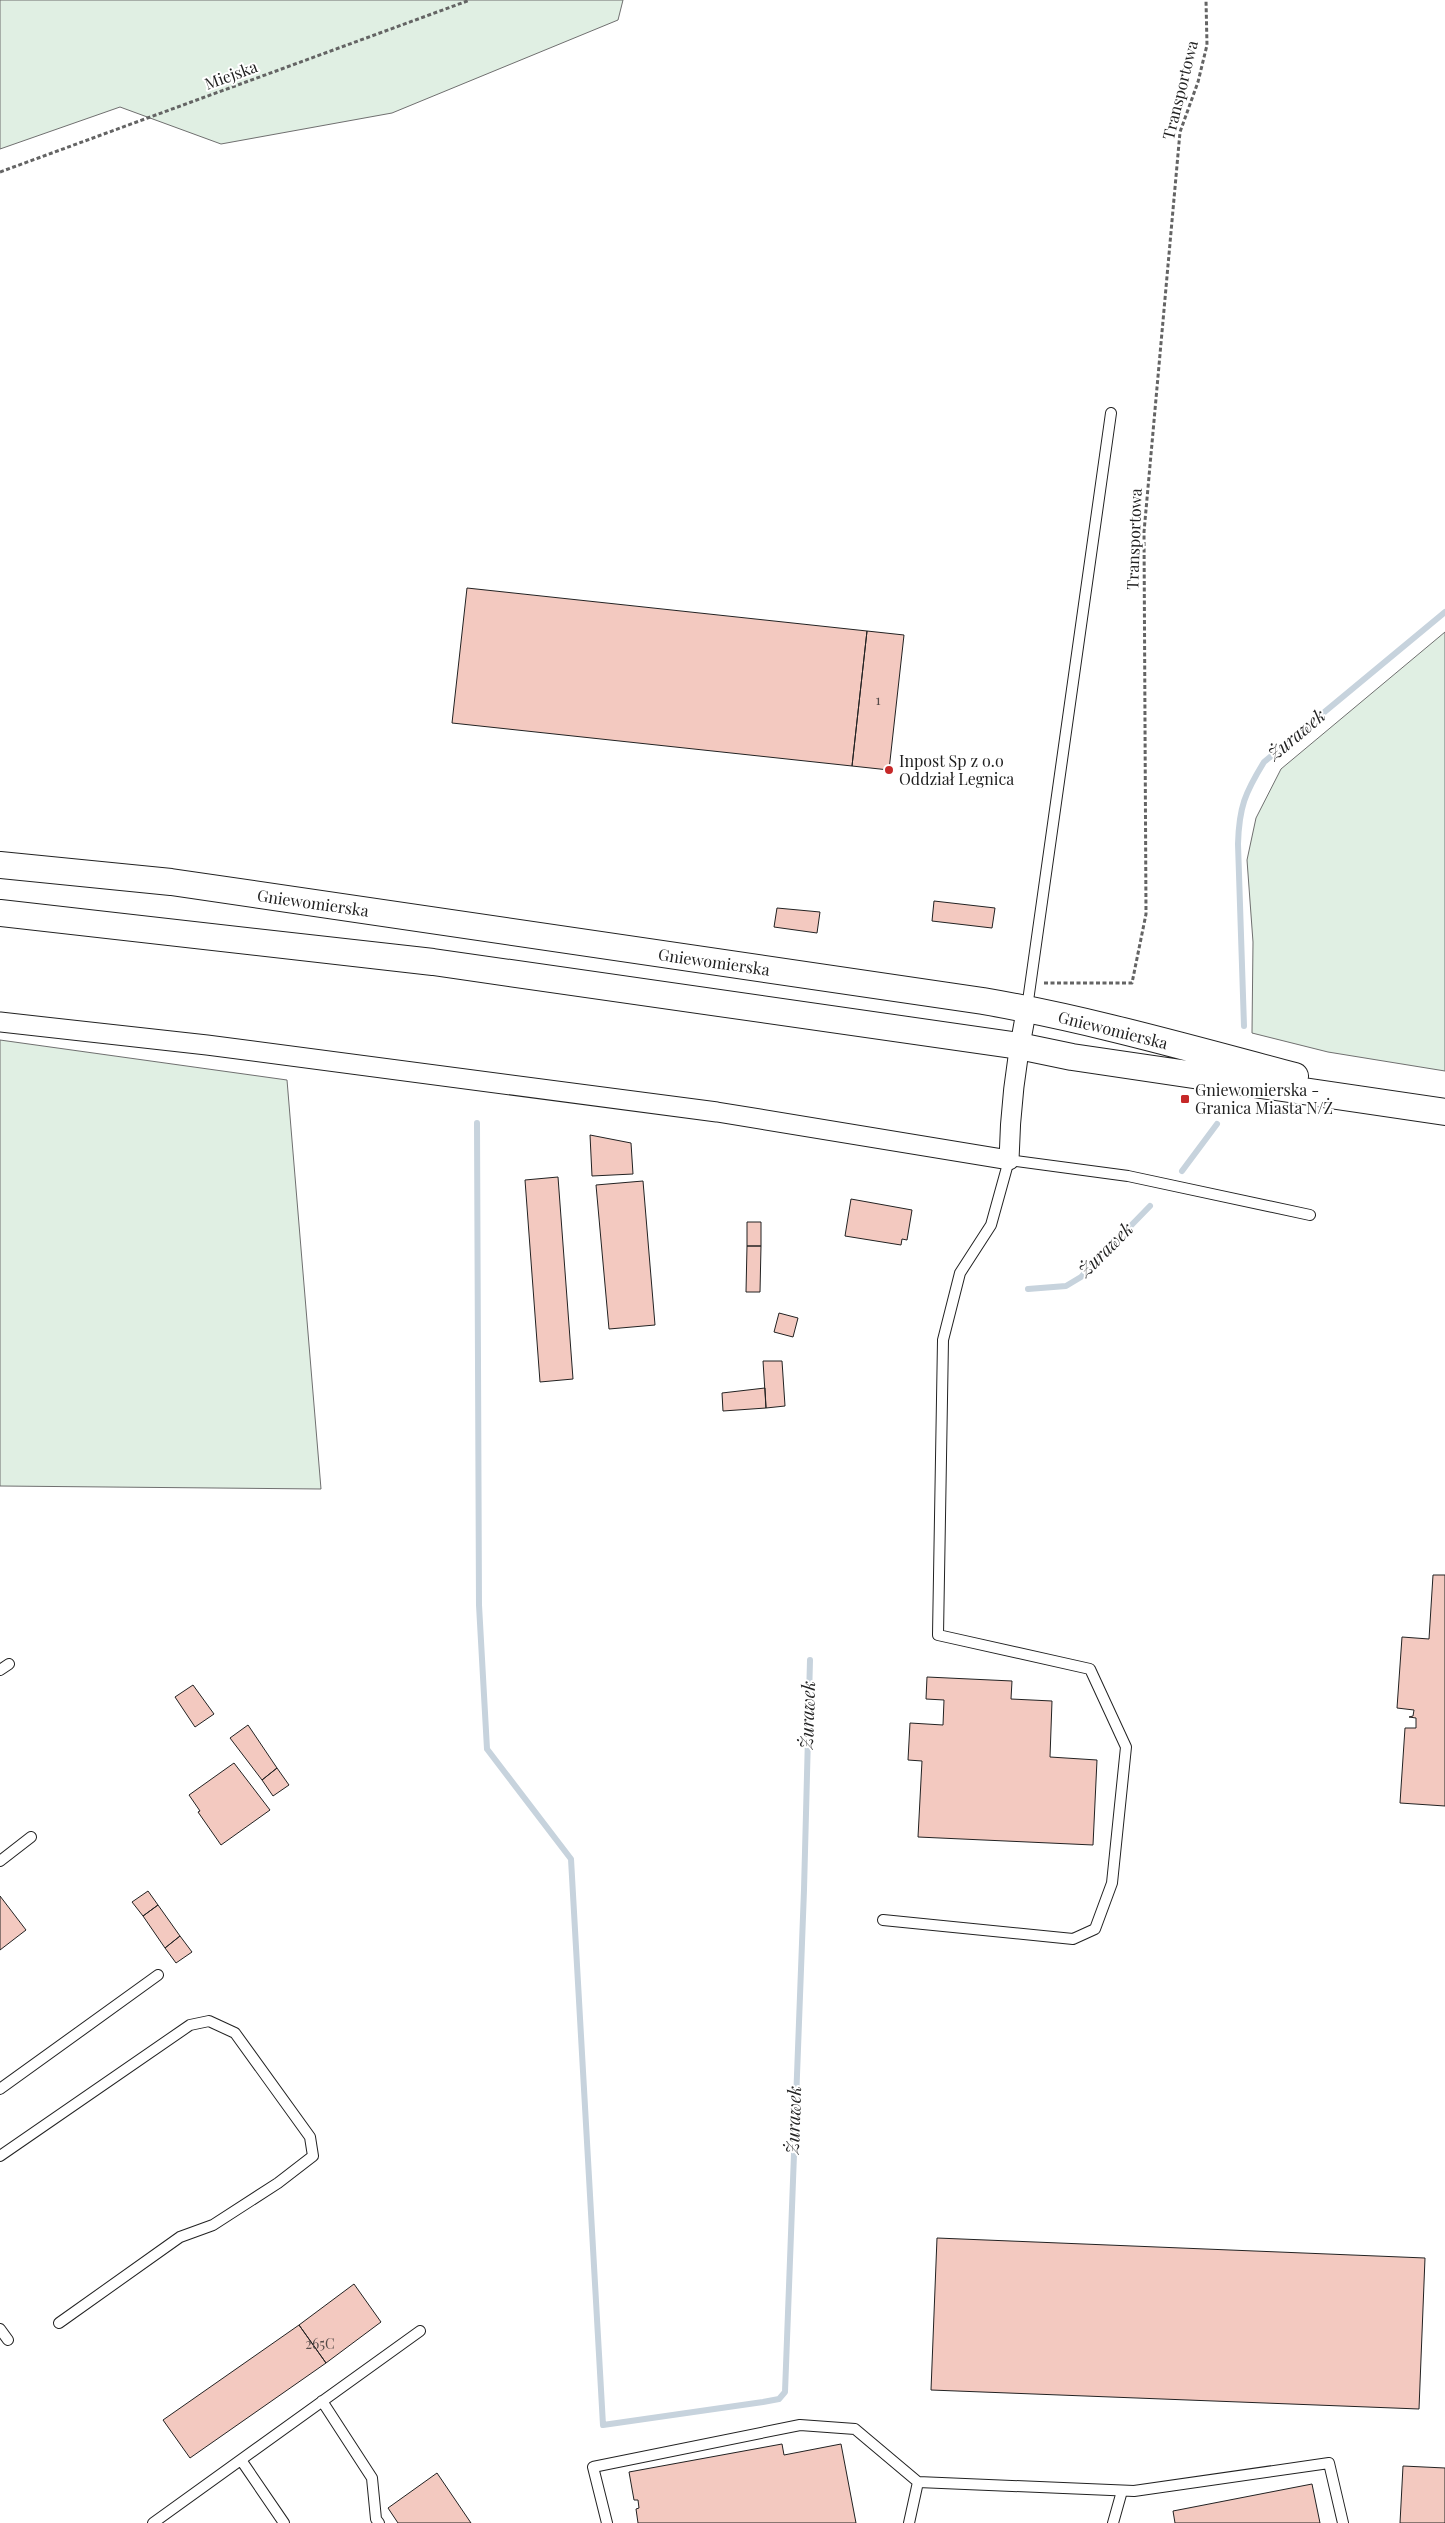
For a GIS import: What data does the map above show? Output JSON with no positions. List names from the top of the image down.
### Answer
{
  "streets": {
    "street": ["Gniewomierska"],
    "path": ["Miejska", "Transportowa"]
  },
  "water": ["Żurawek"],
  "places": {
    "other": ["Inpost Sp z o.o Oddział Legnica"],
    "transit": ["Gniewomierska - Granica Miasta N/Ż"]
  },
  "house_numbers": ["1", "265C"]
}
